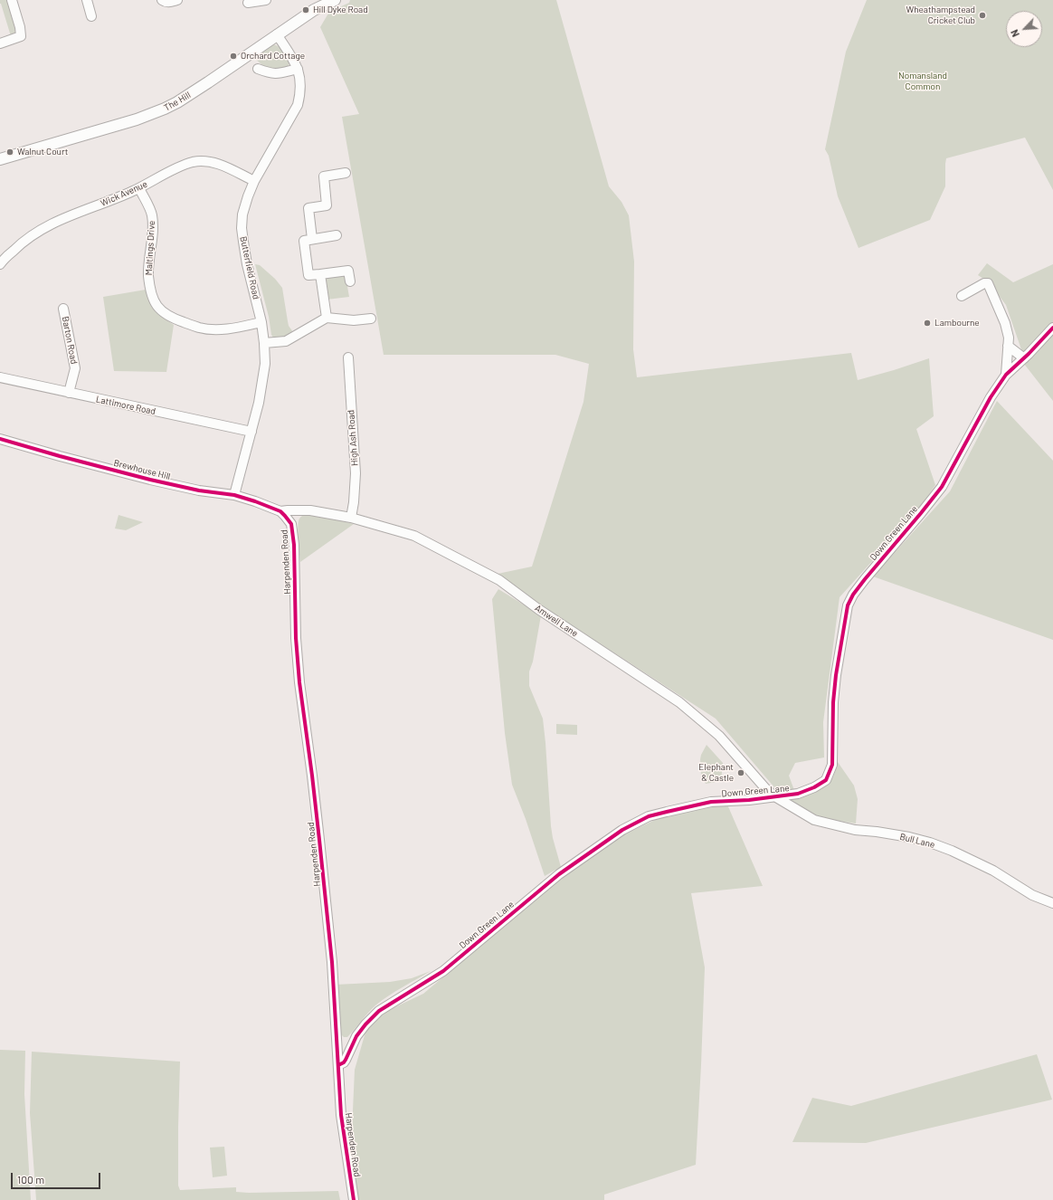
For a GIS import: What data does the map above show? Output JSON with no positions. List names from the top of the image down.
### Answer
{
  "streets": {
    "main road": ["The Hill"],
    "street": [
      "Wick Avenue",
      "Maltings Drive",
      "Butterfield Road",
      "Barton Road",
      "Lattimore Road",
      "High Ash Road",
      "Brewhouse Hill",
      "Down Green Lane",
      "Harpenden Road",
      "Amwell Lane",
      "Bull Lane"
    ]
  },
  "crossings": [
    ["The Hill", "Butterfield Road"],
    ["Wick Avenue", "Maltings Drive"],
    ["Wick Avenue", "Butterfield Road"],
    ["Maltings Drive", "Butterfield Road"],
    ["Butterfield Road", "Lattimore Road"],
    ["Butterfield Road", "Brewhouse Hill"],
    ["Barton Road", "Lattimore Road"],
    ["High Ash Road", "Amwell Lane"],
    ["Brewhouse Hill", "Harpenden Road"],
    ["Brewhouse Hill", "Amwell Lane"],
    ["Down Green Lane", "Harpenden Road"],
    ["Down Green Lane", "Amwell Lane"],
    ["Down Green Lane", "Bull Lane"],
    ["Harpenden Road", "Amwell Lane"],
    ["Amwell Lane", "Bull Lane"]
  ],
  "parks": ["Nomansland Common"],
  "places": [
    "Hill Dyke Road",
    "Wheathampstead Cricket Club",
    "Orchard Cottage",
    "Walnut Court",
    "Lambourne",
    "Elephant & Castle"
  ],
  "scale_bar": "100 m",
  "north": "bottom left"
}
